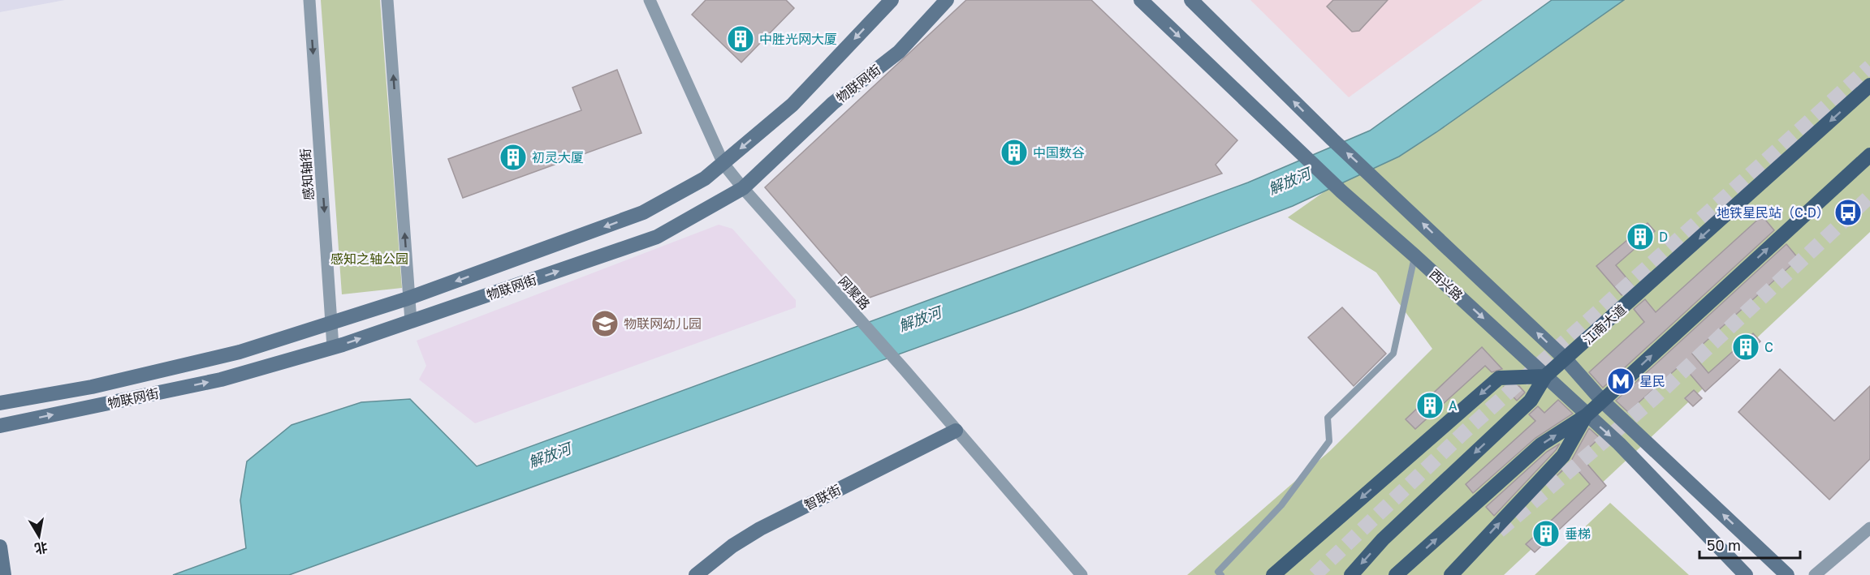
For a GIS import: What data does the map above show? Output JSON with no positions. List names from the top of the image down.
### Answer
{
  "streets": {
    "main road": ["江南大道"],
    "street": [
      "物联网街",
      "感知轴街",
      "西兴路",
      "网聚路",
      "智联街"
    ]
  },
  "crossings": [
    ["物联网街", "感知轴街"],
    ["物联网街", "网聚路"],
    ["西兴路", "江南大道"],
    ["网聚路", "智联街"]
  ],
  "water": ["解放河"],
  "parks": ["感知之轴公园"],
  "places": {
    "building": [
      "中胜光网大厦",
      "中国数谷",
      "初灵大厦",
      "D",
      "C",
      "A",
      "垂梯"
    ],
    "bus stop": ["地铁星民站（C·D）"],
    "school or university": ["物联网幼儿园"],
    "metro station": ["星民"]
  },
  "scale_bar": "50 m",
  "north": "bottom"
}
